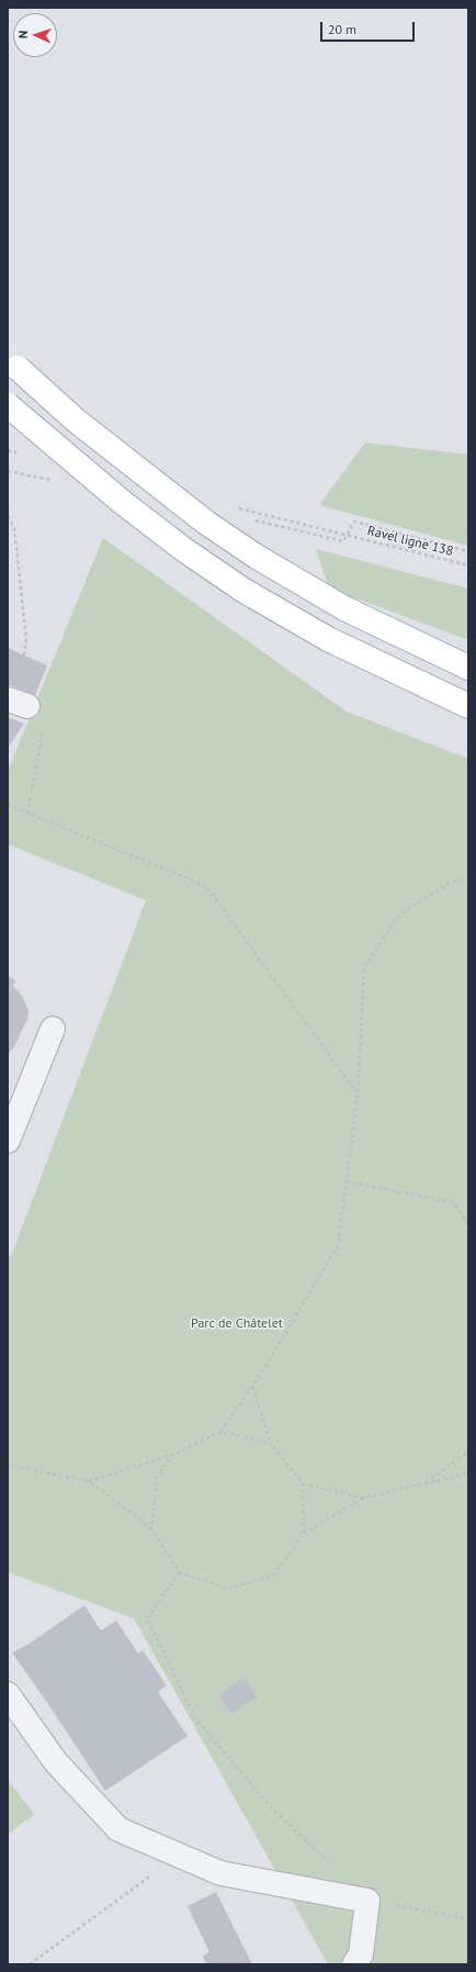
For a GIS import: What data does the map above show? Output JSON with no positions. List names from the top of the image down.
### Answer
{
  "streets": {
    "path": ["Ravel ligne 138"]
  },
  "parks": ["Parc de Châtelet"],
  "scale_bar": "20 m",
  "north": "left"
}
